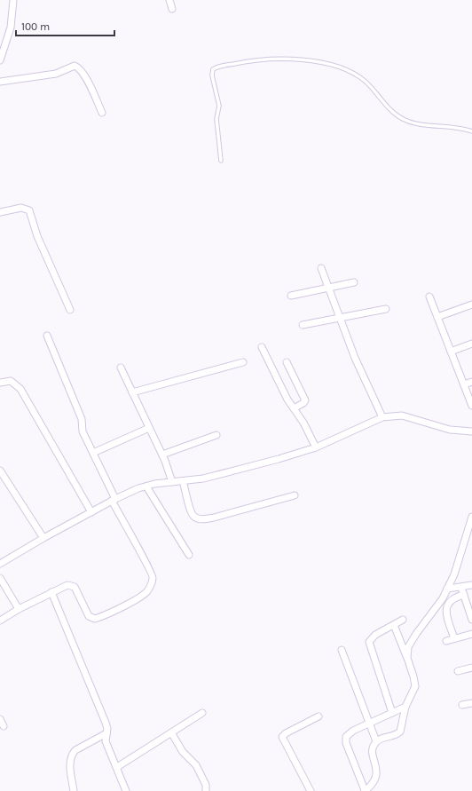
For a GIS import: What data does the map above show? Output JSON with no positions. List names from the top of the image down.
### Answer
{
  "scale_bar": "100 m"
}
